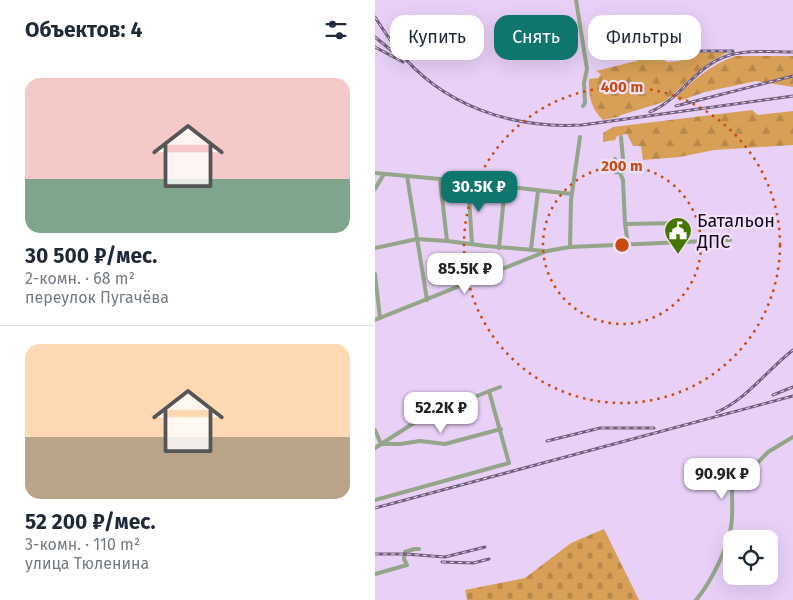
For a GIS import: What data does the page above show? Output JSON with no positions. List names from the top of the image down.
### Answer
{
  "places": {
    "public building": ["Батальон ДПС"]
  },
  "page": {
    "heading": "Объектов: 4",
    "chip": ["Купить", "Снять", "Фильтры"],
    "list": [
      {
        "name": "30 500 ₽/мес.",
        "note": "2-комн. · 68 m² · переулок Пугачёва"
      },
      {
        "name": "52 200 ₽/мес.",
        "note": "3-комн. · 110 m² · улица Тюленина"
      }
    ],
    "price": [
      "30.5K ₽",
      "85.5K ₽",
      "52.2K ₽",
      "90.9K ₽"
    ]
  },
  "rings": ["400 m", "200 m"]
}
